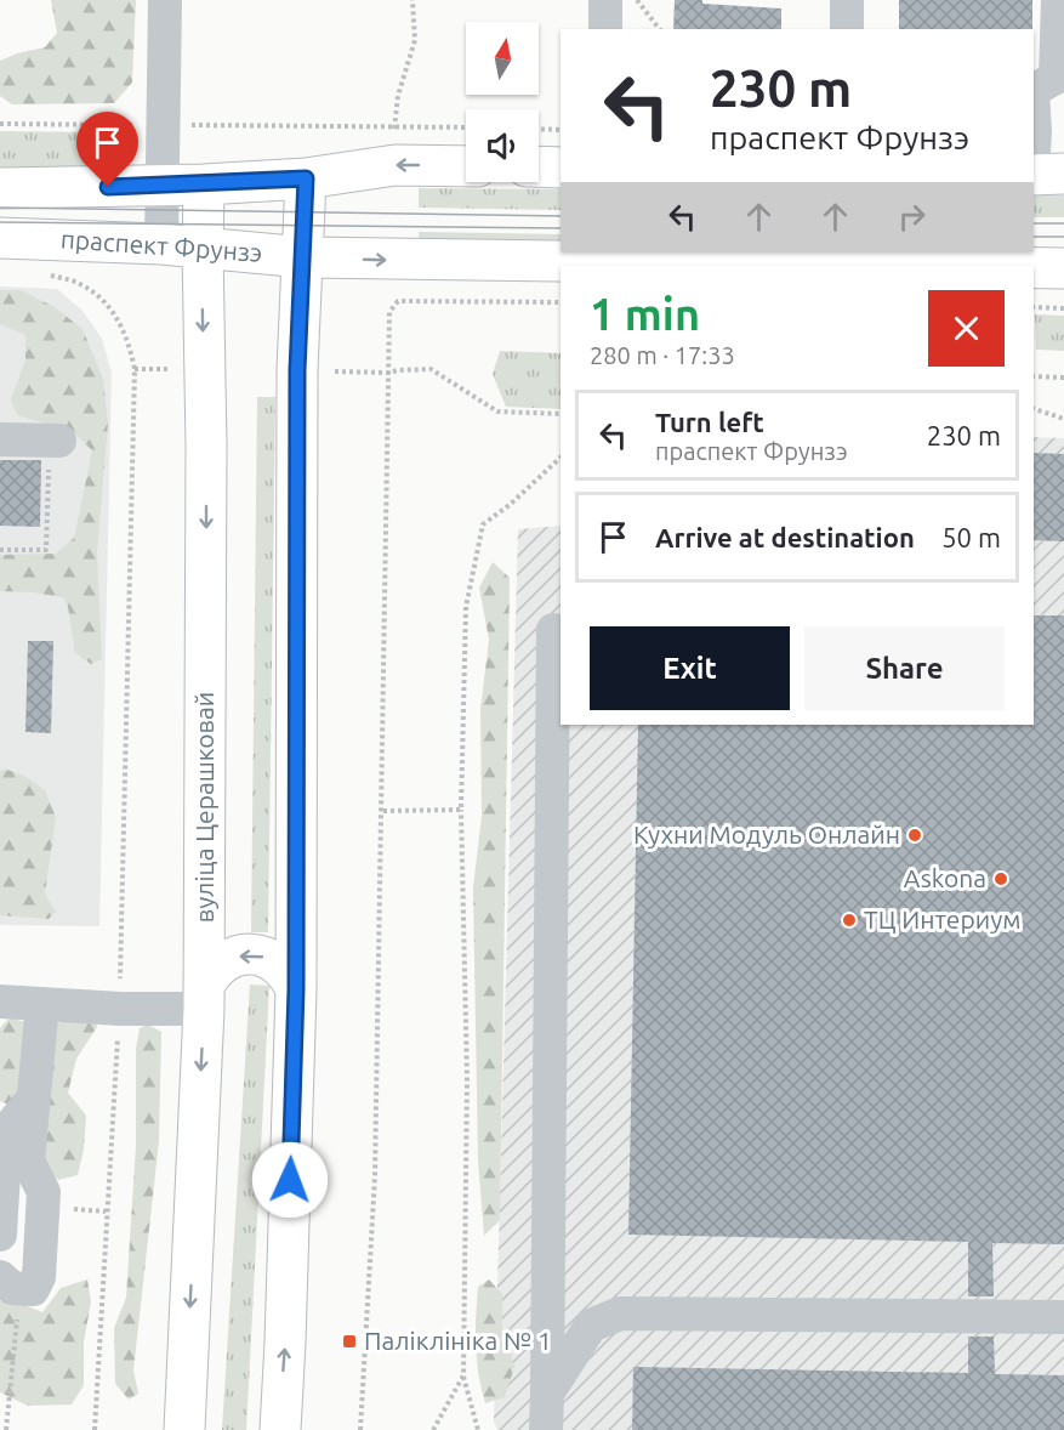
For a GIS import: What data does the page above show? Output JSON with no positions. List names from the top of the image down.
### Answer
{
  "streets": {
    "main road": ["праспект Фрунзэ", "вуліца Церашковай"]
  },
  "crossings": [
    ["праспект Фрунзэ", "вуліца Церашковай"]
  ],
  "places": {
    "other": ["Кухни Модуль Онлайн", "Askona", "ТЦ Интериум"],
    "transit": ["Паліклініка № 1"]
  },
  "north": "top",
  "page": {
    "turn": ["230 m", "праспект Фрунзэ"],
    "heading": ["1 min", "280 m · 17:33"],
    "list": [
      {
        "name": "Turn left",
        "note": "праспект Фрунзэ",
        "value": "230 m"
      },
      {
        "name": "Arrive at destination",
        "value": "50 m"
      }
    ],
    "buttons": ["Exit", "Share"]
  }
}
